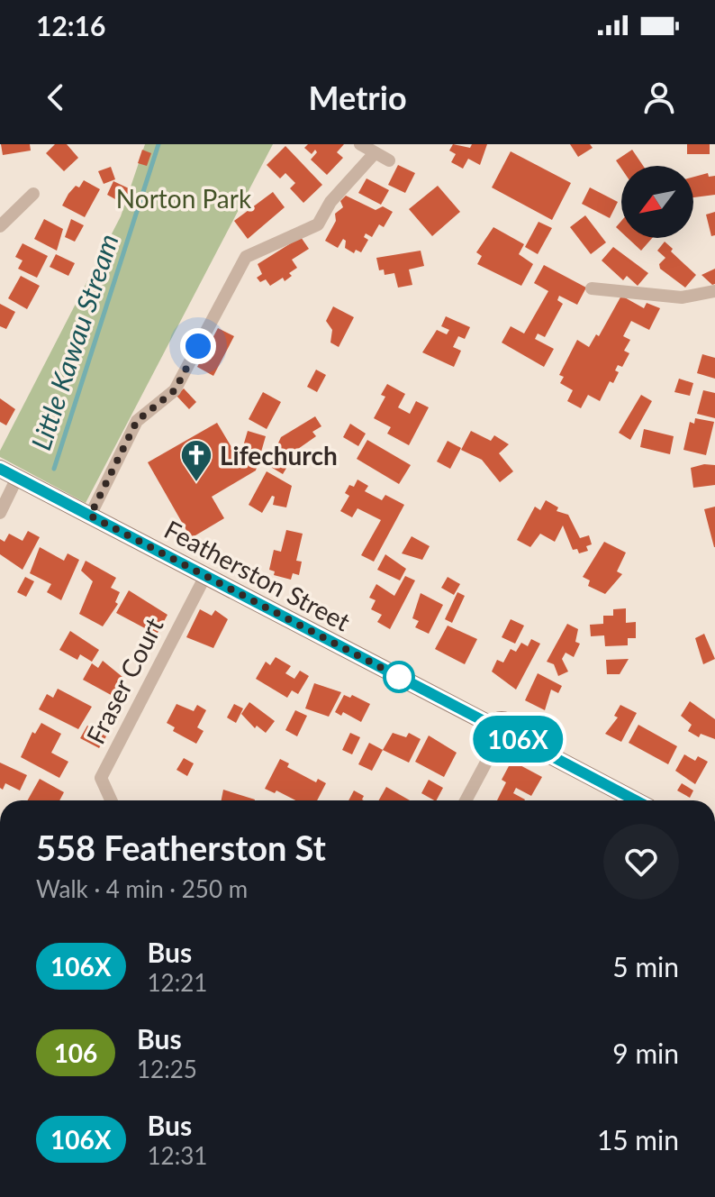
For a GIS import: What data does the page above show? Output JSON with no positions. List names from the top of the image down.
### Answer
{
  "streets": {
    "main road": ["Featherston Street"],
    "street": ["Fraser Court"]
  },
  "crossings": [
    ["Featherston Street", "Fraser Court"]
  ],
  "water": ["Little Kawau Stream"],
  "parks": ["Norton Park"],
  "places": {
    "church": ["Lifechurch"]
  },
  "lines": ["bus line 106X"],
  "north": "bottom left",
  "page": {
    "status": "12:16",
    "header": "Metrio",
    "on_map": "106X",
    "heading": ["558 Featherston St", "Walk · 4 min · 250 m"],
    "list": [
      {
        "mark": "106X",
        "name": "Bus",
        "note": "12:21",
        "value": "5 min"
      },
      {
        "mark": "106",
        "name": "Bus",
        "note": "12:25",
        "value": "9 min"
      },
      {
        "mark": "106X",
        "name": "Bus",
        "note": "12:31",
        "value": "15 min"
      }
    ]
  }
}
